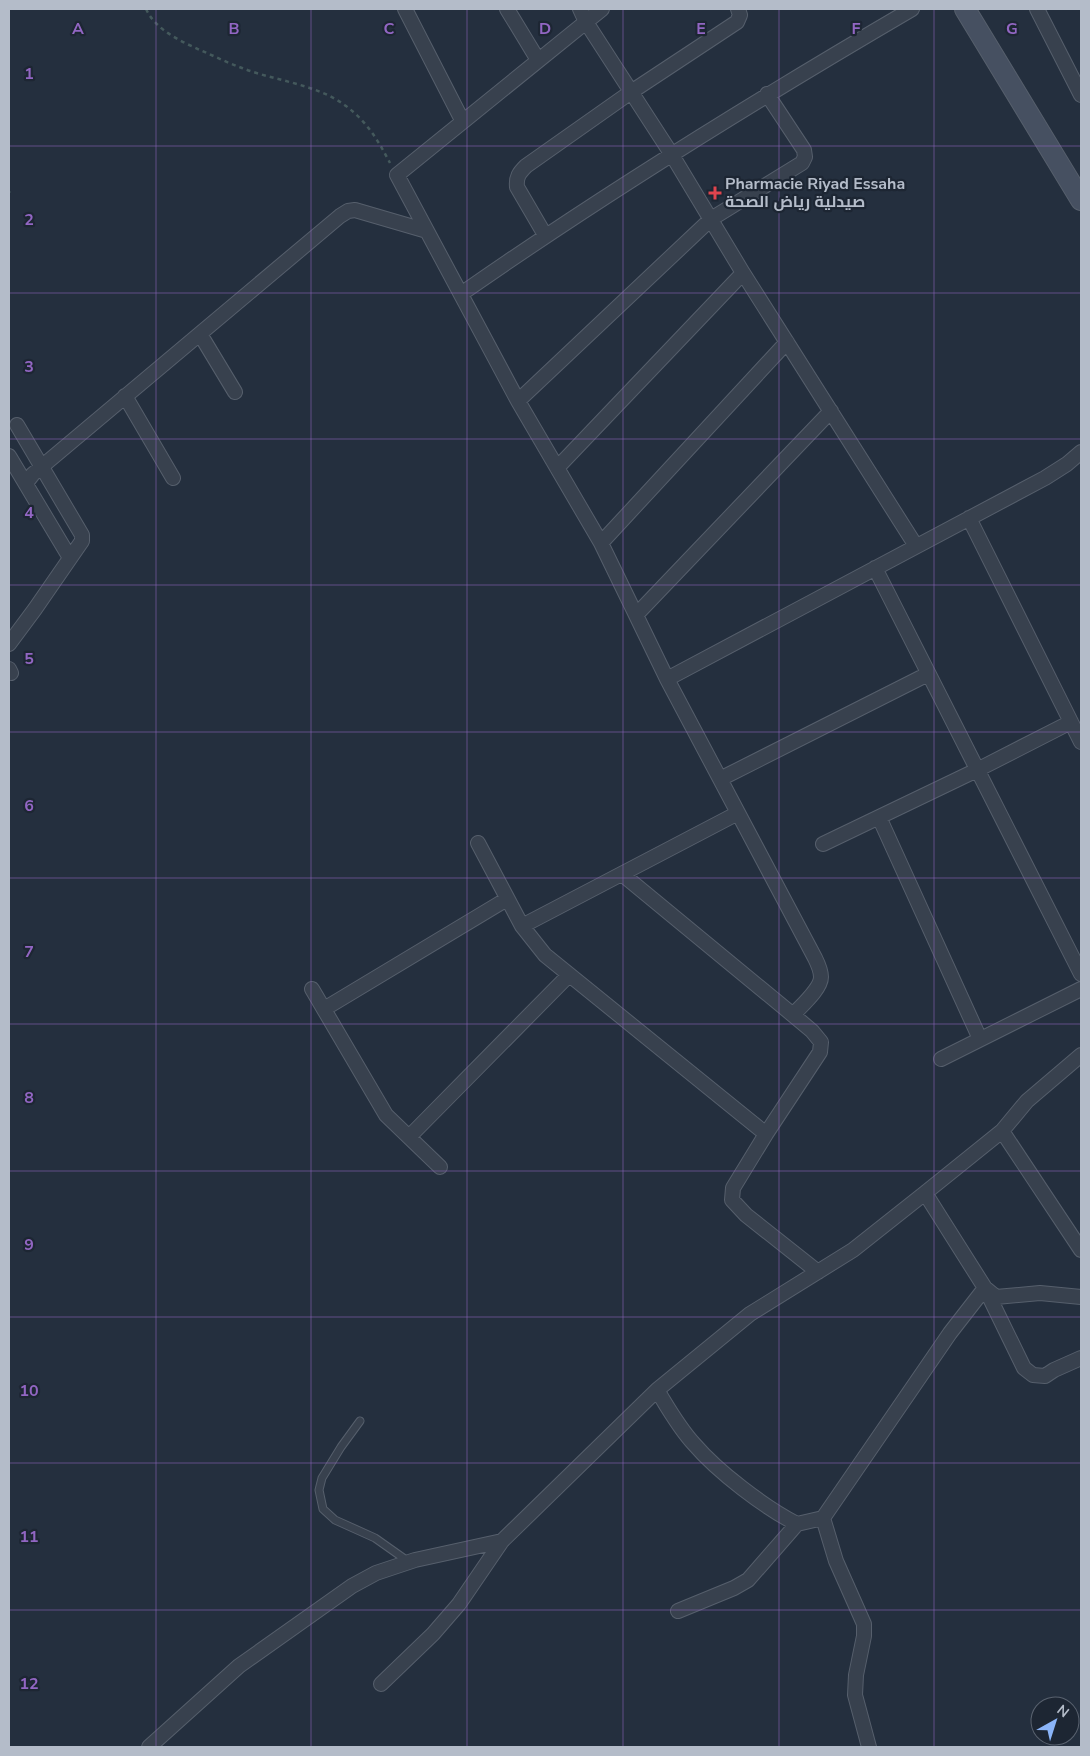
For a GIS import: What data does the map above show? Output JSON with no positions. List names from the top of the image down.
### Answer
{
  "places": {
    "health": ["Pharmacie Riyad Essaha صيدلية رياض الصحة"]
  },
  "north": "top right",
  "grid": {
    "columns": [
      "A",
      "B",
      "C",
      "D",
      "E",
      "F",
      "G"
    ],
    "rows": [
      "1",
      "2",
      "3",
      "4",
      "5",
      "6",
      "7",
      "8",
      "9",
      "10",
      "11",
      "12"
    ]
  }
}
